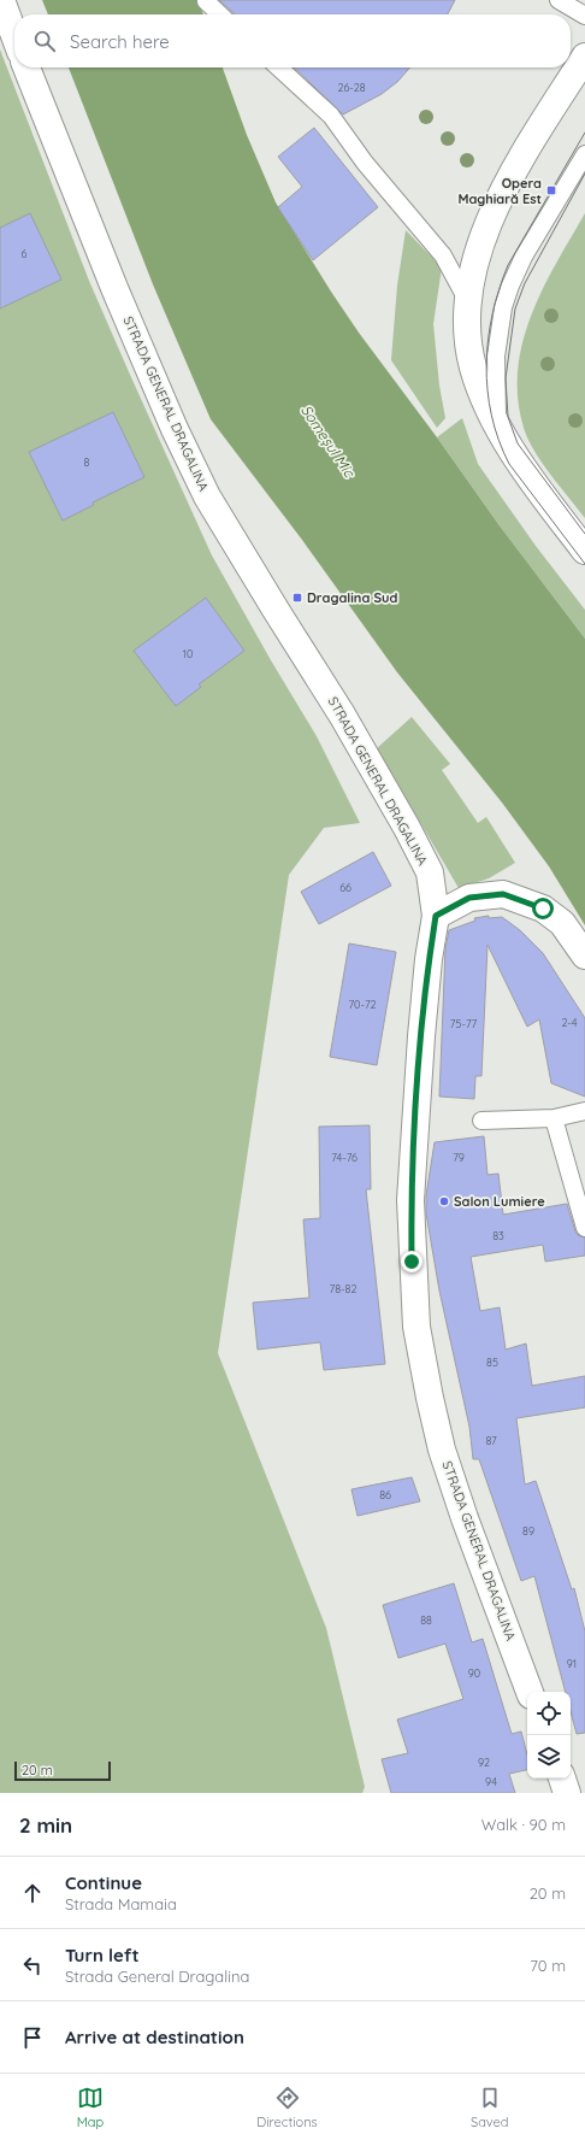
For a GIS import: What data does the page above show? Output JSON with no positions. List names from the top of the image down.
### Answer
{
  "streets": {
    "street": ["STRADA GENERAL DRAGALINA"]
  },
  "water": ["Someșul Mic"],
  "places": {
    "transit": ["Opera Maghiară Est", "Dragalina Sud"],
    "other": ["Salon Lumiere"]
  },
  "house_numbers": [
    "26-28",
    "6",
    "8",
    "10",
    "66",
    "70-72",
    "2-4",
    "75-77",
    "74-76",
    "79",
    "83",
    "78-82",
    "85",
    "87",
    "86",
    "89",
    "88",
    "91",
    "90",
    "92",
    "94"
  ],
  "scale_bar": "20 m",
  "page": {
    "search": "Search here",
    "scale": "20 m",
    "heading": ["2 min", "Walk · 90 m"],
    "list": [
      ["Continue", "Strada Mamaia", "20 m"],
      ["Turn left", "Strada General Dragalina", "70 m"],
      "Arrive at destination"
    ],
    "nav": ["Map", "Directions", "Saved"]
  }
}
